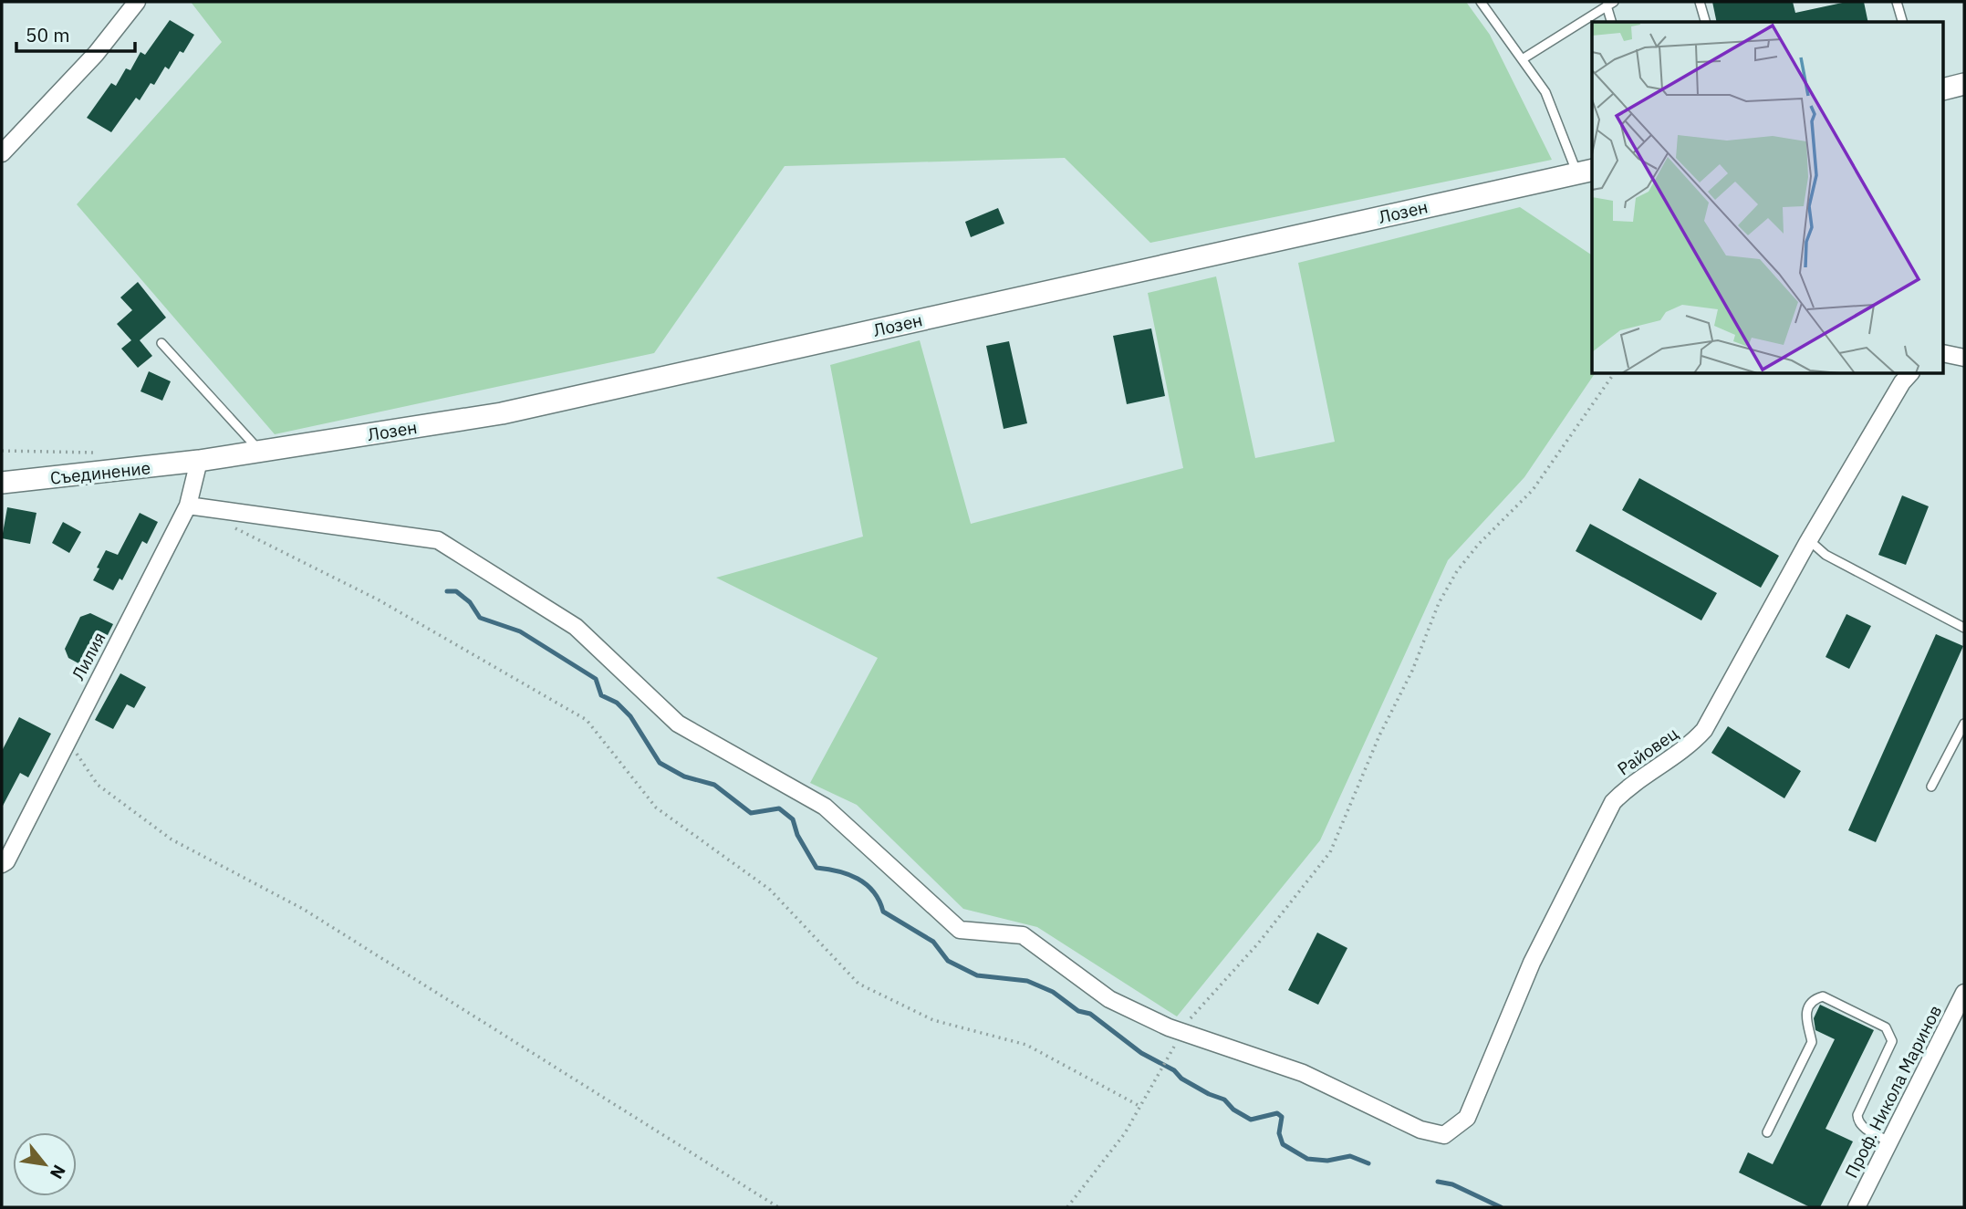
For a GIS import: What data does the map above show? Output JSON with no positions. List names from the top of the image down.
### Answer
{
  "streets": {
    "street": [
      "Лозен",
      "Съединение",
      "Лилия",
      "Райовец",
      "Проф. Никола Маринов"
    ]
  },
  "crossings": [
    ["Лозен", "Съединение"],
    ["Лозен", "Лилия"],
    ["Съединение", "Лилия"]
  ],
  "scale_bar": "50 m",
  "north": "bottom right"
}
